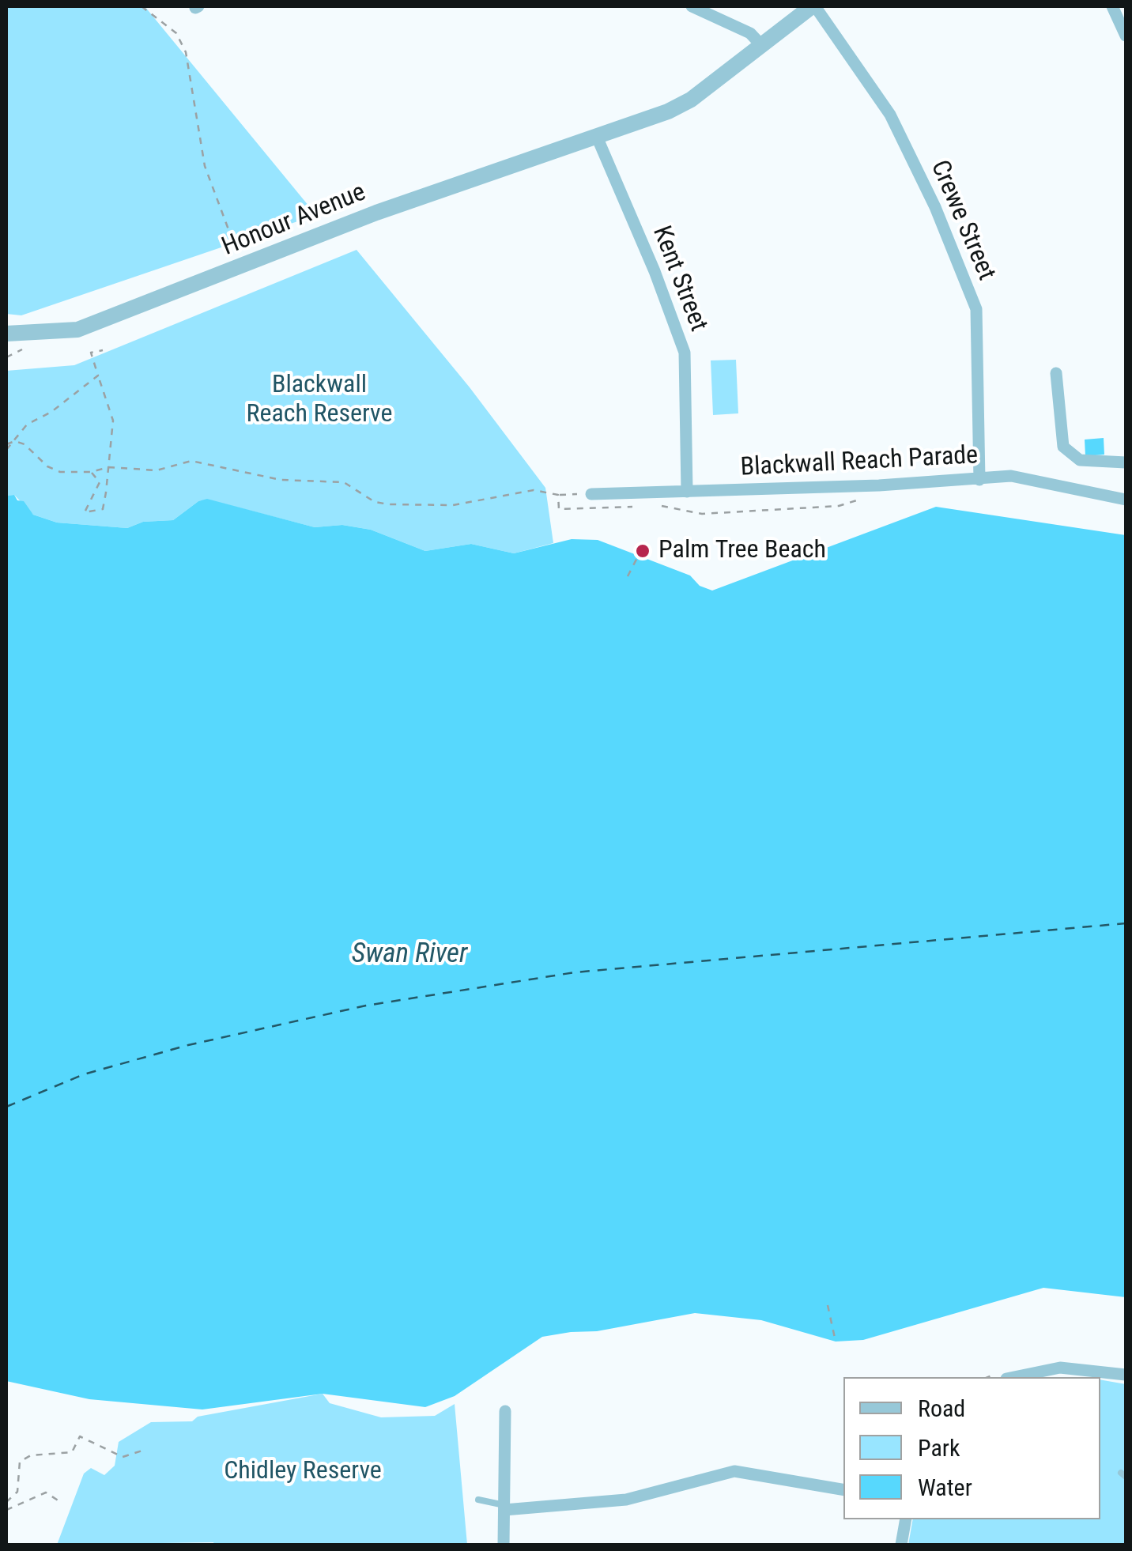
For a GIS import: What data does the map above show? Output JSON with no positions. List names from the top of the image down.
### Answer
{
  "streets": {
    "street": [
      "Honour Avenue",
      "Crewe Street",
      "Kent Street",
      "Blackwall Reach Parade"
    ]
  },
  "crossings": [
    ["Honour Avenue", "Crewe Street"],
    ["Honour Avenue", "Kent Street"],
    ["Crewe Street", "Blackwall Reach Parade"],
    ["Kent Street", "Blackwall Reach Parade"]
  ],
  "water": ["Swan River"],
  "parks": ["Blackwall Reach Reserve", "Chidley Reserve"],
  "places": ["Palm Tree Beach"],
  "legend": ["Road", "Park", "Water"]
}
